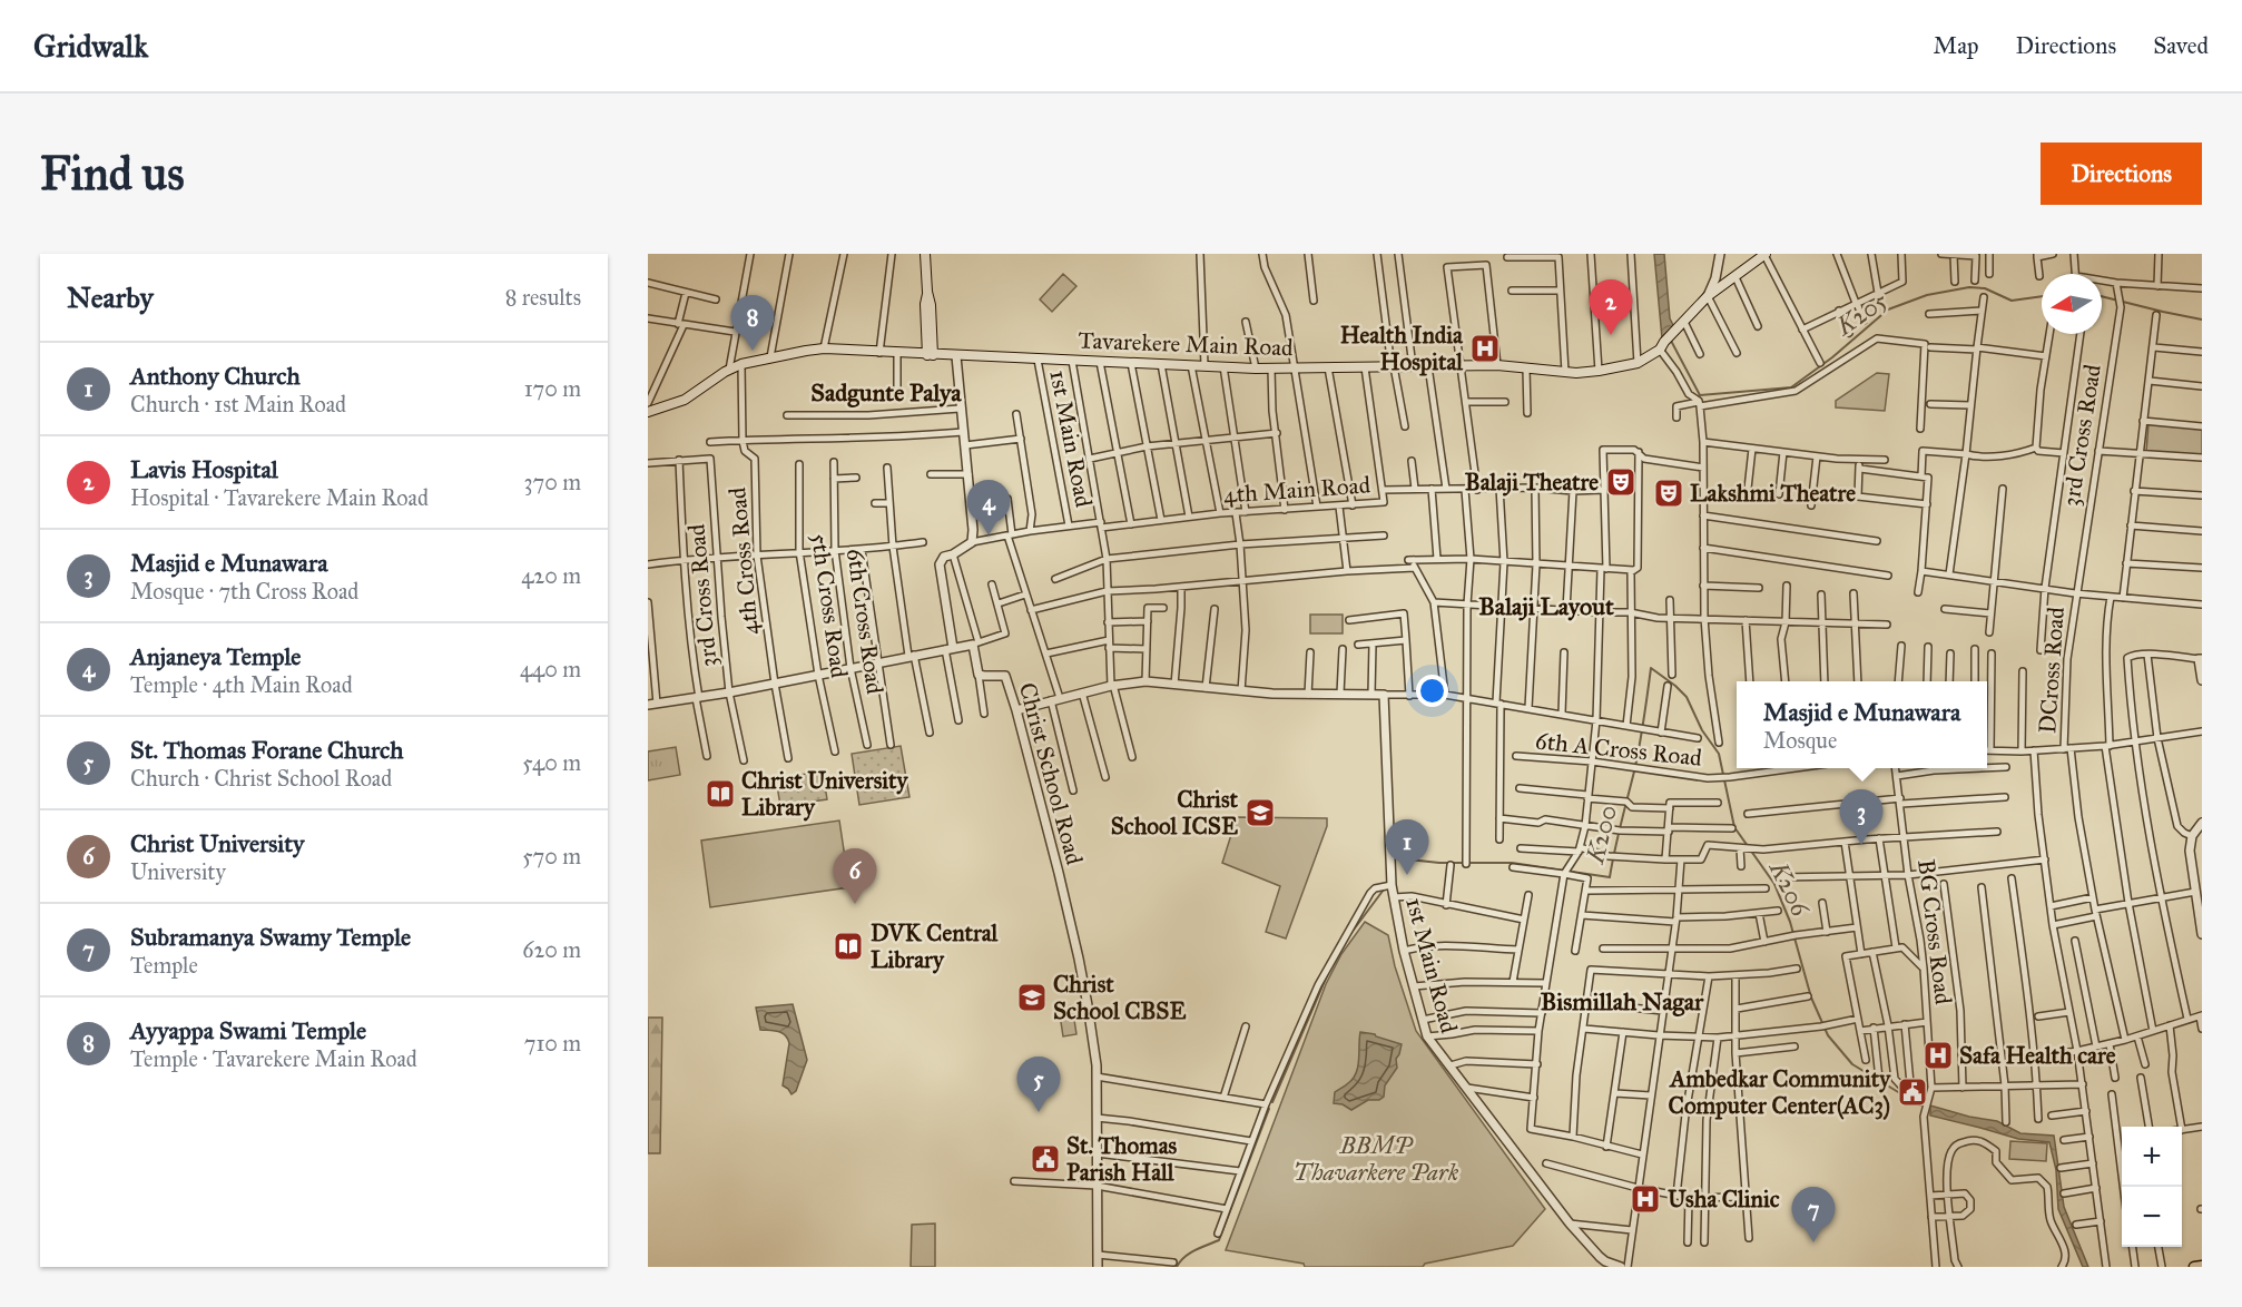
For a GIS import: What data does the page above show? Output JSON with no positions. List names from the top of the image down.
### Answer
{
  "streets": {
    "main road": ["Tavarekere Main Road"],
    "street": [
      "3rd Cross Road",
      "1st Main Road",
      "4th Main Road",
      "4th Cross Road",
      "5th Cross Road",
      "6th Cross Road",
      "DCross Road",
      "6th A Cross Road",
      "Christ School Road",
      "BG Cross Road"
    ]
  },
  "crossings": [
    ["Tavarekere Main Road", "1st Main Road"],
    ["Tavarekere Main Road", "4th Cross Road"],
    ["3rd Cross Road", "DCross Road"],
    ["1st Main Road", "4th Main Road"]
  ],
  "districts": ["Sadgunte Palya", "Balaji Layout", "Bismillah Nagar"],
  "water": ["K205", "K200", "K206"],
  "parks": ["BBMP Thavarkere Park"],
  "places": {
    "hospital": ["Health India Hospital", "Safa Health care", "Usha Clinic"],
    "theatre": ["Balaji Theatre", "Lakshmi Theatre"],
    "library": ["Christ University Library", "DVK Central Library"],
    "school or university": ["Christ School ICSE", "Christ School CBSE"],
    "public building": ["Ambedkar Community Computer Center(AC3)", "St. Thomas Parish Hall"]
  },
  "north": "left",
  "page": {
    "header": "Gridwalk",
    "nav": ["Map", "Directions", "Saved"],
    "buttons": "Directions",
    "title": "Find us",
    "heading": ["Nearby", "8 results"],
    "pins": [
      "2",
      "8",
      "4",
      "3",
      "1",
      "6",
      "5",
      "7"
    ],
    "list": [
      {
        "mark": "1",
        "name": "Anthony Church",
        "note": "Church · 1st Main Road",
        "value": "170 m"
      },
      {
        "mark": "2",
        "name": "Lavis Hospital",
        "note": "Hospital · Tavarekere Main Road",
        "value": "370 m"
      },
      {
        "mark": "3",
        "name": "Masjid e Munawara",
        "note": "Mosque · 7th Cross Road",
        "value": "420 m"
      },
      {
        "mark": "4",
        "name": "Anjaneya Temple",
        "note": "Temple · 4th Main Road",
        "value": "440 m"
      },
      {
        "mark": "5",
        "name": "St. Thomas Forane Church",
        "note": "Church · Christ School Road",
        "value": "540 m"
      },
      {
        "mark": "6",
        "name": "Christ University",
        "note": "University",
        "value": "570 m"
      },
      {
        "mark": "7",
        "name": "Subramanya Swamy Temple",
        "note": "Temple",
        "value": "620 m"
      },
      {
        "mark": "8",
        "name": "Ayyappa Swami Temple",
        "note": "Temple · Tavarekere Main Road",
        "value": "710 m"
      }
    ],
    "popup": ["Masjid e Munawara", "Mosque"],
    "map_buttons": ["+", "−"]
  }
}
